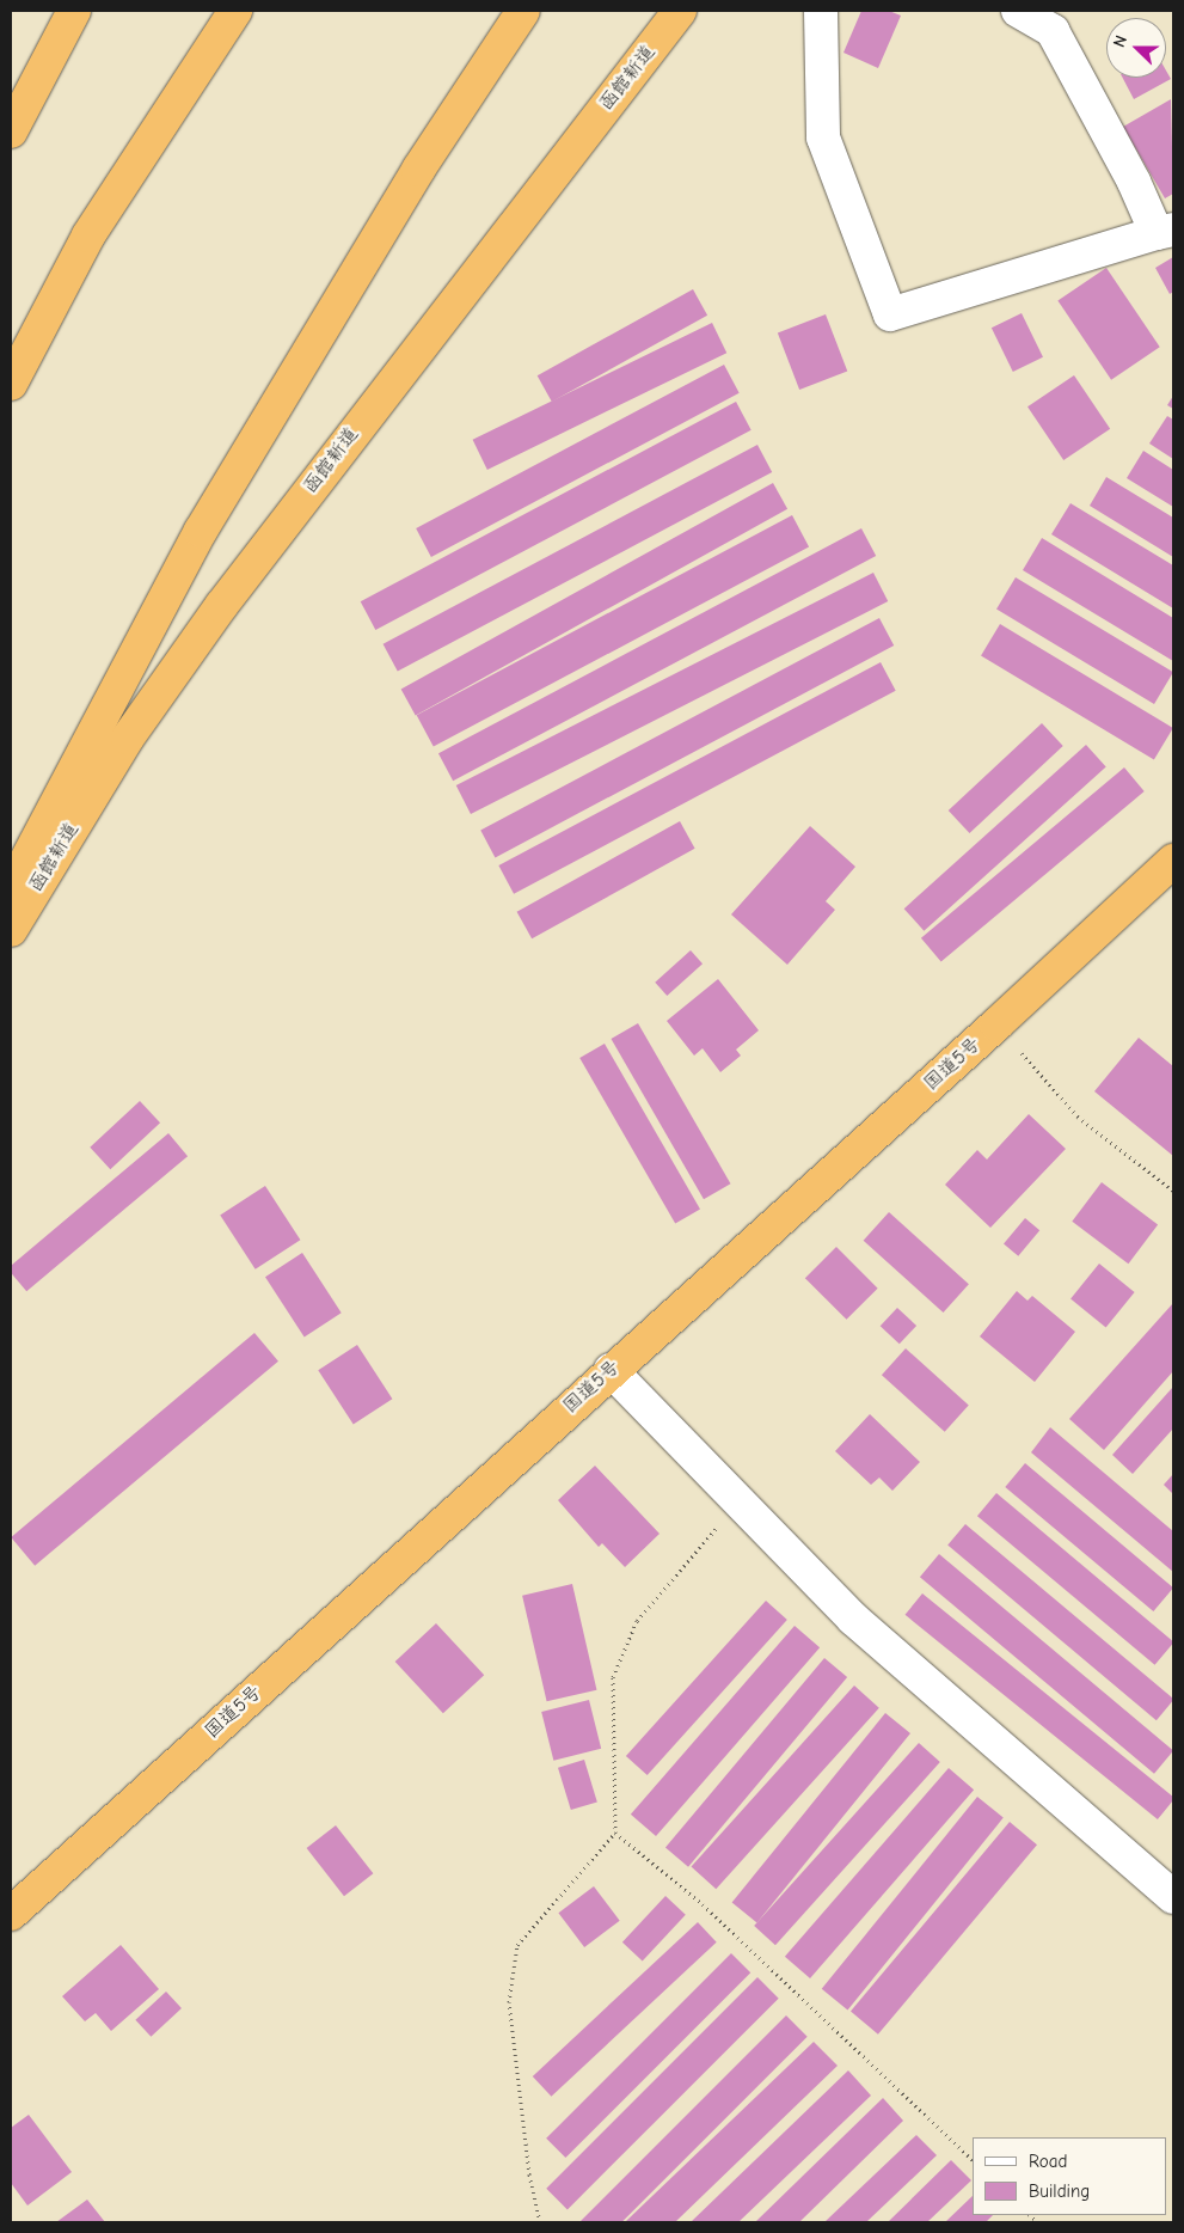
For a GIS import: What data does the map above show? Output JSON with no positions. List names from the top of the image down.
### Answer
{
  "streets": {
    "highway": ["函館新道", "国道5号"]
  },
  "legend": ["Road", "Building"],
  "north": "left"
}
